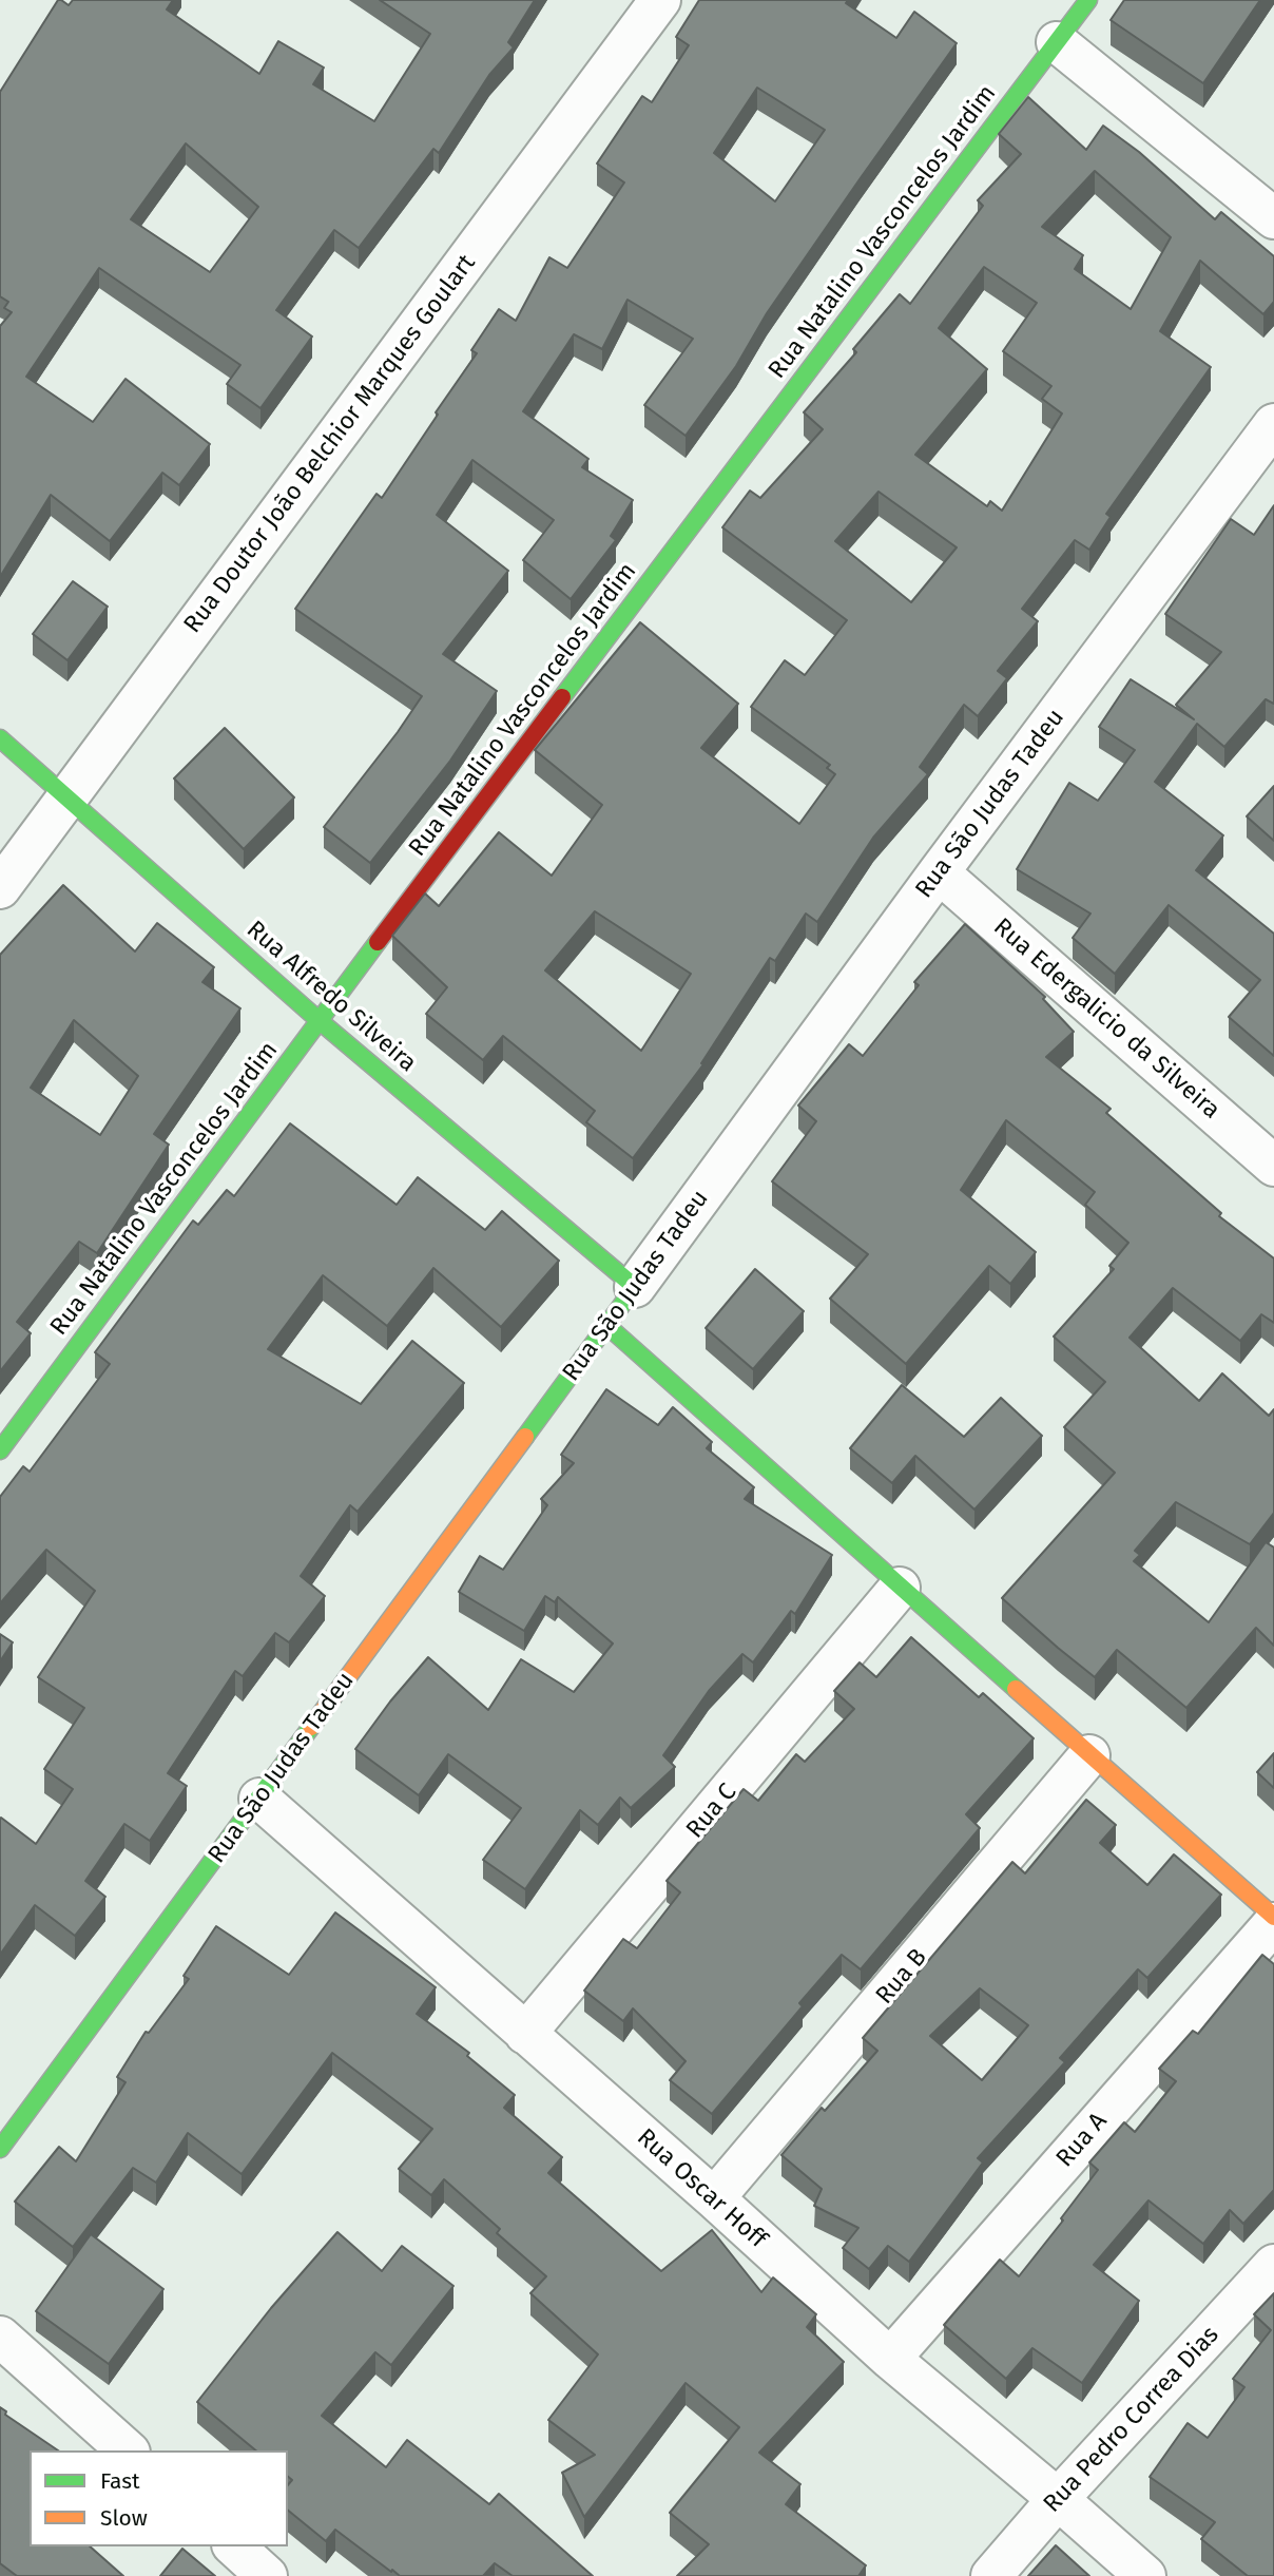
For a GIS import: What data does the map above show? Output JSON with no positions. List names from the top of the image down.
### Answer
{
  "streets": {
    "street": [
      "Rua Natalino Vasconcelos Jardim",
      "Rua Doutor João Belchior Marques Goulart",
      "Rua São Judas Tadeu",
      "Rua Alfredo Silveira",
      "Rua Edergalicio da Silveira",
      "Rua C",
      "Rua B",
      "Rua A",
      "Rua Oscar Hoff",
      "Rua Pedro Correa Dias"
    ]
  },
  "crossings": [
    ["Rua Natalino Vasconcelos Jardim", "Rua Alfredo Silveira"],
    ["Rua Doutor João Belchior Marques Goulart", "Rua Alfredo Silveira"],
    ["Rua São Judas Tadeu", "Rua Alfredo Silveira"],
    ["Rua São Judas Tadeu", "Rua Edergalicio da Silveira"],
    ["Rua São Judas Tadeu", "Rua Oscar Hoff"],
    ["Rua C", "Rua Oscar Hoff"],
    ["Rua B", "Rua Oscar Hoff"],
    ["Rua A", "Rua Oscar Hoff"],
    ["Rua Oscar Hoff", "Rua Pedro Correa Dias"]
  ],
  "legend": ["Fast", "Slow"]
}
